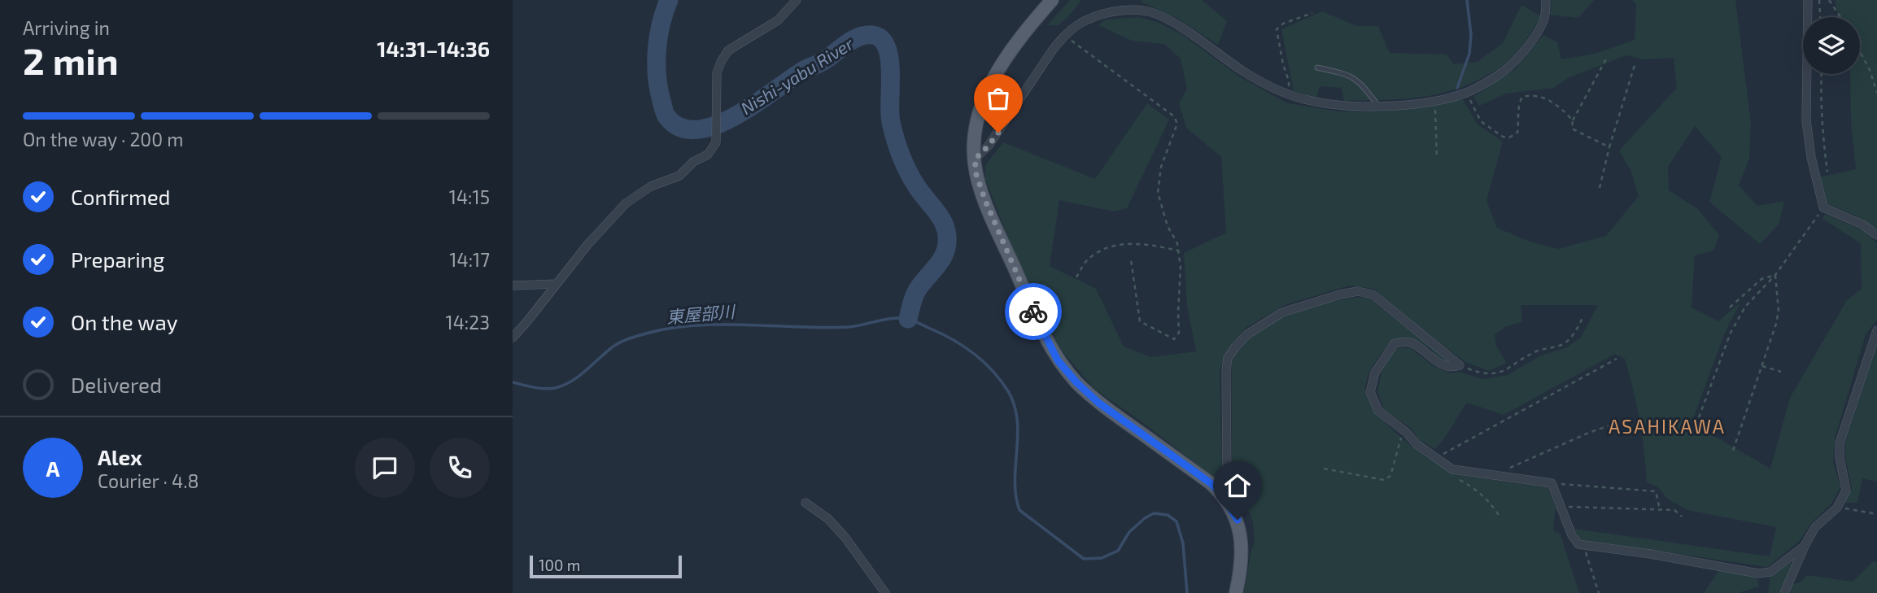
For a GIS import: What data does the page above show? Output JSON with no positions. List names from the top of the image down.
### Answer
{
  "districts": ["ASAHIKAWA"],
  "water": ["Nishi-yabu River", "東屋部川"],
  "scale_bar": "100 m",
  "page": {
    "heading": ["2 min", "Arriving in", "14:31–14:36"],
    "panel": ["Alex", "Courier · 4.8"],
    "bar": "On the way · 200 m",
    "list": [
      ["Confirmed", "14:15"],
      ["Preparing", "14:17"],
      ["On the way", "14:23"],
      "Delivered"
    ],
    "round": "A",
    "scale": "100 m"
  }
}
